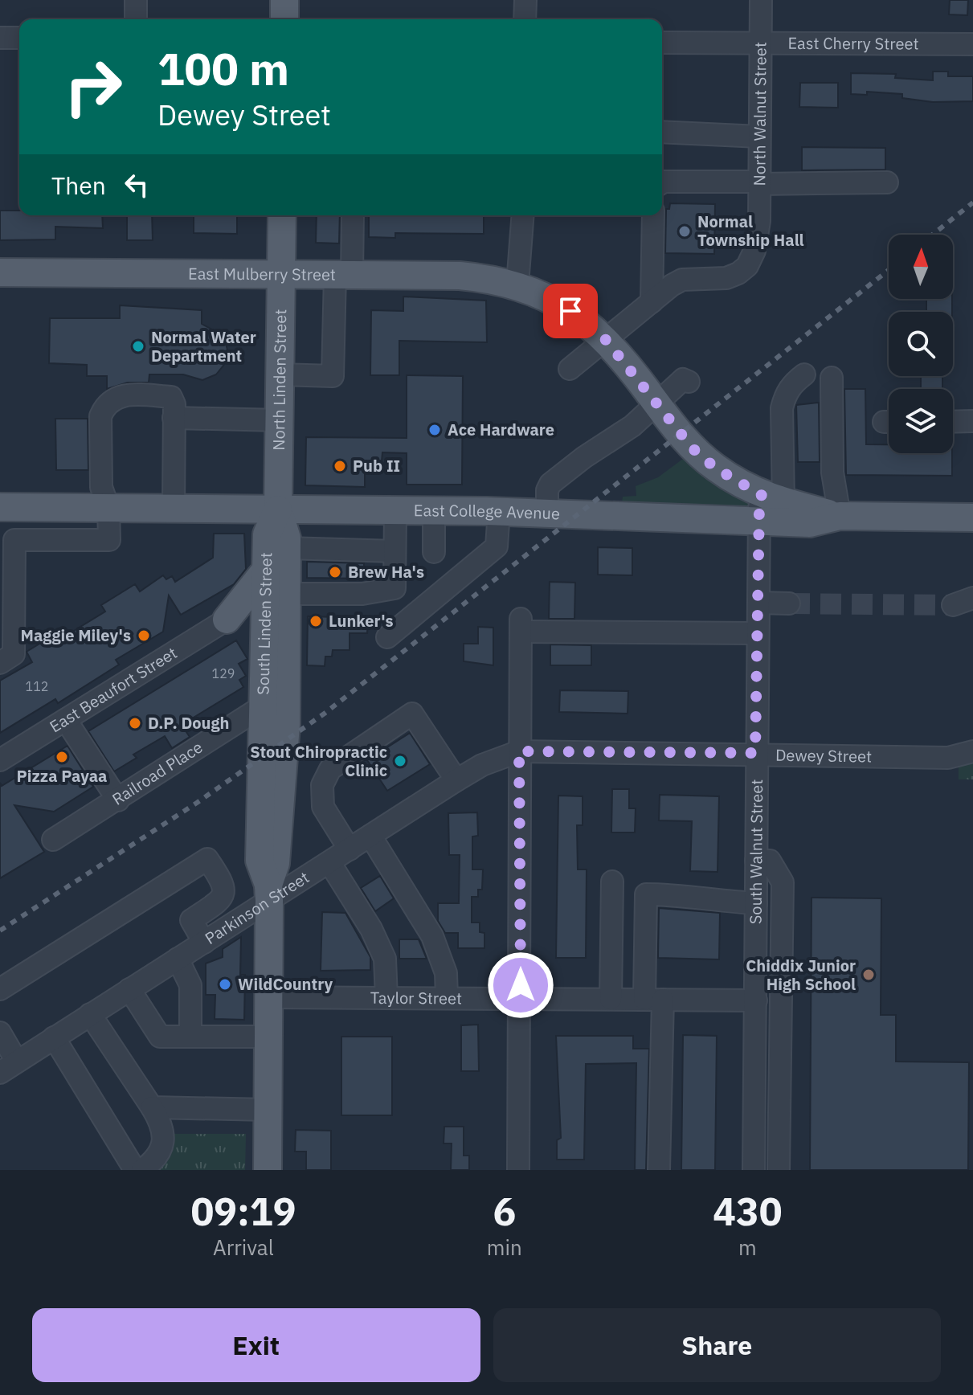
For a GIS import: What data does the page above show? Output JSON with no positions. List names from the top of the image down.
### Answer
{
  "streets": {
    "main road": [
      "East Mulberry Street",
      "North Linden Street",
      "East College Avenue",
      "South Linden Street"
    ],
    "street": [
      "East Cherry Street",
      "North Walnut Street",
      "East Beaufort Street",
      "Dewey Street",
      "Railroad Place",
      "South Walnut Street",
      "Parkinson Street",
      "Taylor Street"
    ]
  },
  "crossings": [
    ["East Cherry Street", "North Walnut Street"],
    ["East Mulberry Street", "North Linden Street"],
    ["East Mulberry Street", "East College Avenue"],
    ["East Mulberry Street", "South Walnut Street"],
    ["North Linden Street", "East College Avenue"],
    ["North Linden Street", "South Linden Street"],
    ["East College Avenue", "South Linden Street"],
    ["East College Avenue", "South Walnut Street"],
    ["South Linden Street", "Railroad Place"],
    ["South Linden Street", "Parkinson Street"],
    ["South Linden Street", "Taylor Street"],
    ["Dewey Street", "South Walnut Street"],
    ["Dewey Street", "Parkinson Street"],
    ["South Walnut Street", "Taylor Street"]
  ],
  "places": [
    "Normal Township Hall",
    "Normal Water Department",
    "Ace Hardware",
    "Pub II",
    "Brew Ha's",
    "Lunker's",
    "Maggie Miley's",
    "D.P. Dough",
    "Pizza Payaa",
    "Stout Chiropractic Clinic",
    "Chiddix Junior High School",
    "WildCountry"
  ],
  "house_numbers": ["129", "112"],
  "north": "top",
  "page": {
    "turn": ["100 m", "Dewey Street"],
    "then": "Then",
    "eta": [
      "09:19",
      "Arrival",
      "6",
      "min",
      "430",
      "m"
    ],
    "buttons": ["Exit", "Share"]
  }
}
